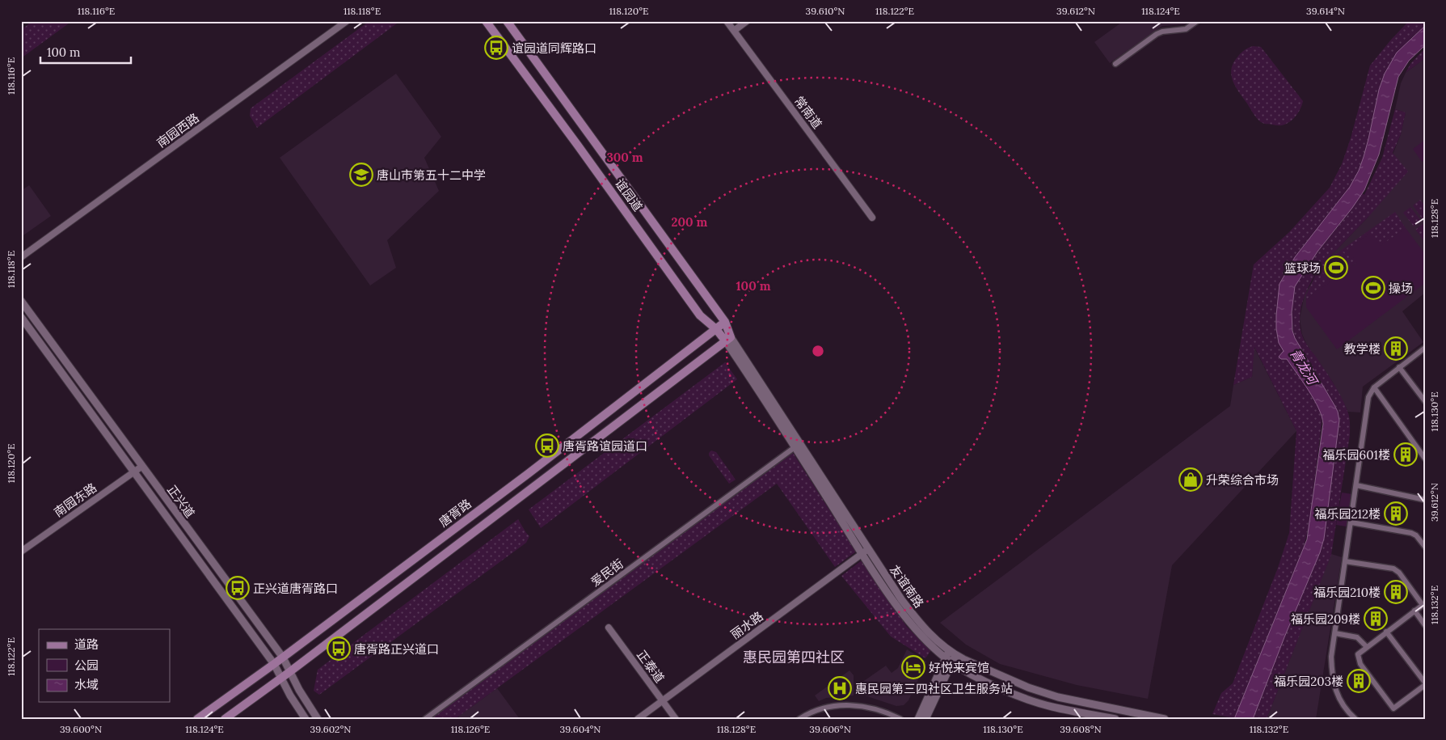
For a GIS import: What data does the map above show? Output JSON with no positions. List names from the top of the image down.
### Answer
{
  "streets": {
    "main road": [
      "谊园道",
      "正兴道",
      "唐胥路",
      "友谊南路"
    ],
    "street": [
      "常南道",
      "南园西路",
      "南园东路",
      "爱民街",
      "丽水路",
      "正泰道"
    ]
  },
  "crossings": [
    ["谊园道", "唐胥路"],
    ["谊园道", "友谊南路"],
    ["南园东路", "正兴道"],
    ["正兴道", "唐胥路"],
    ["爱民街", "友谊南路"],
    ["友谊南路", "丽水路"],
    ["丽水路", "正泰道"]
  ],
  "districts": ["惠民园第四社区"],
  "water": ["青龙河"],
  "places": {
    "bus stop": [
      "谊园道同辉路口",
      "唐胥路谊园道口",
      "正兴道唐胥路口",
      "唐胥路正兴道口"
    ],
    "school or university": ["唐山市第五十二中学"],
    "sports": ["篮球场", "操场"],
    "building": [
      "教学楼",
      "福乐园601楼",
      "福乐园212楼",
      "福乐园210楼",
      "福乐园209楼",
      "福乐园203楼"
    ],
    "shop": ["升荣综合市场"],
    "hotel": ["好悦来宾馆"],
    "hospital": ["惠民园第三四社区卫生服务站"]
  },
  "legend": ["道路", "公园", "水域"],
  "scale_bar": "100 m",
  "coordinates": [
    "118.116°E",
    "118.118°E",
    "118.120°E",
    "39.610°N",
    "118.122°E",
    "39.612°N",
    "118.124°E",
    "39.614°N",
    "118.128°E",
    "118.130°E",
    "118.132°E",
    "39.600°N",
    "39.602°N",
    "118.126°E",
    "39.604°N",
    "39.606°N",
    "39.608°N"
  ],
  "rings": ["300 m", "200 m", "100 m"]
}
